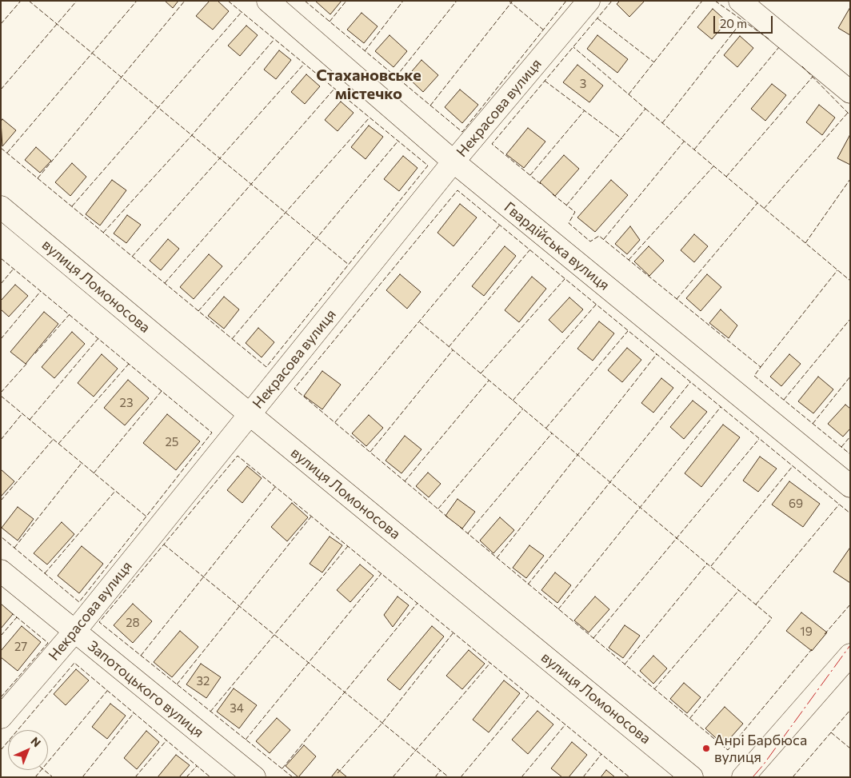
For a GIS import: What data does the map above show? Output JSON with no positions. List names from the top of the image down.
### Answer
{
  "streets": {
    "street": [
      "Некрасова вулиця",
      "Гвардійська вулиця",
      "вулиця Ломоносова",
      "Запотоцького вулиця"
    ]
  },
  "crossings": [
    ["Некрасова вулиця", "Гвардійська вулиця"],
    ["Некрасова вулиця", "вулиця Ломоносова"],
    ["Некрасова вулиця", "Запотоцького вулиця"]
  ],
  "districts": ["Стахановське містечко"],
  "places": ["Анрі Барбюса вулиця"],
  "house_numbers": [
    "3",
    "23",
    "25",
    "69",
    "28",
    "19",
    "27",
    "32",
    "34"
  ],
  "scale_bar": "20 m",
  "north": "top right"
}
